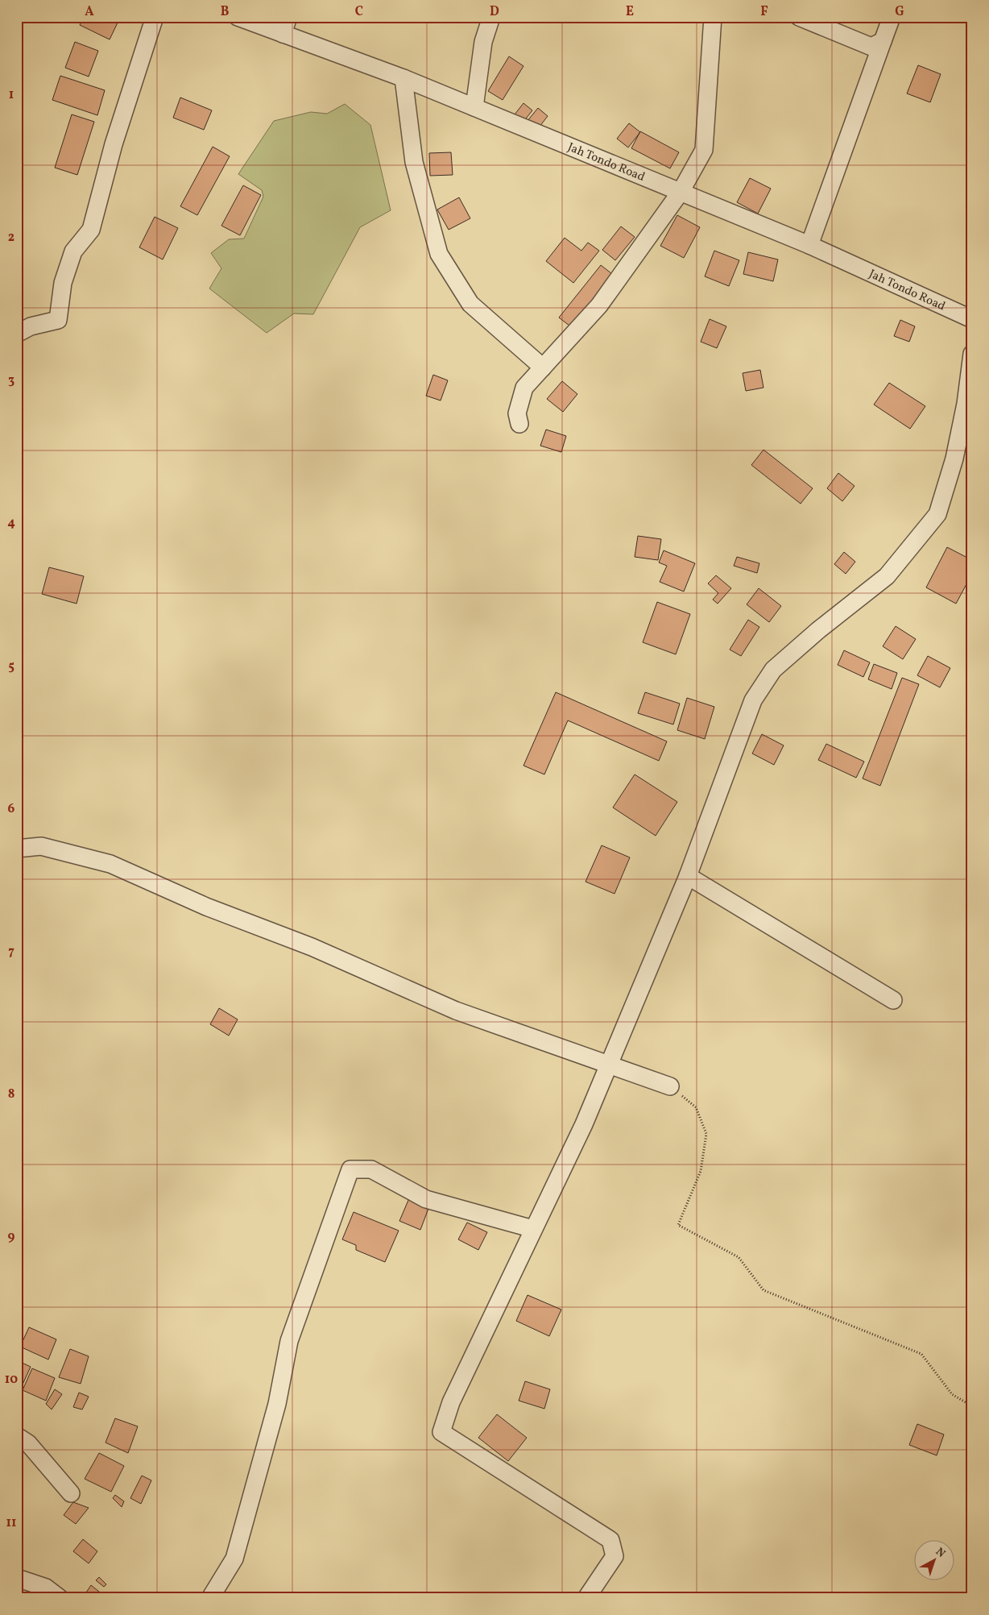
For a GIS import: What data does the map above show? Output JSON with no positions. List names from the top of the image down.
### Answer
{
  "streets": {
    "street": ["Jah Tondo Road"]
  },
  "north": "top right",
  "grid": {
    "columns": [
      "A",
      "B",
      "C",
      "D",
      "E",
      "F",
      "G"
    ],
    "rows": [
      "1",
      "2",
      "3",
      "4",
      "5",
      "6",
      "7",
      "8",
      "9",
      "10",
      "11"
    ]
  }
}
